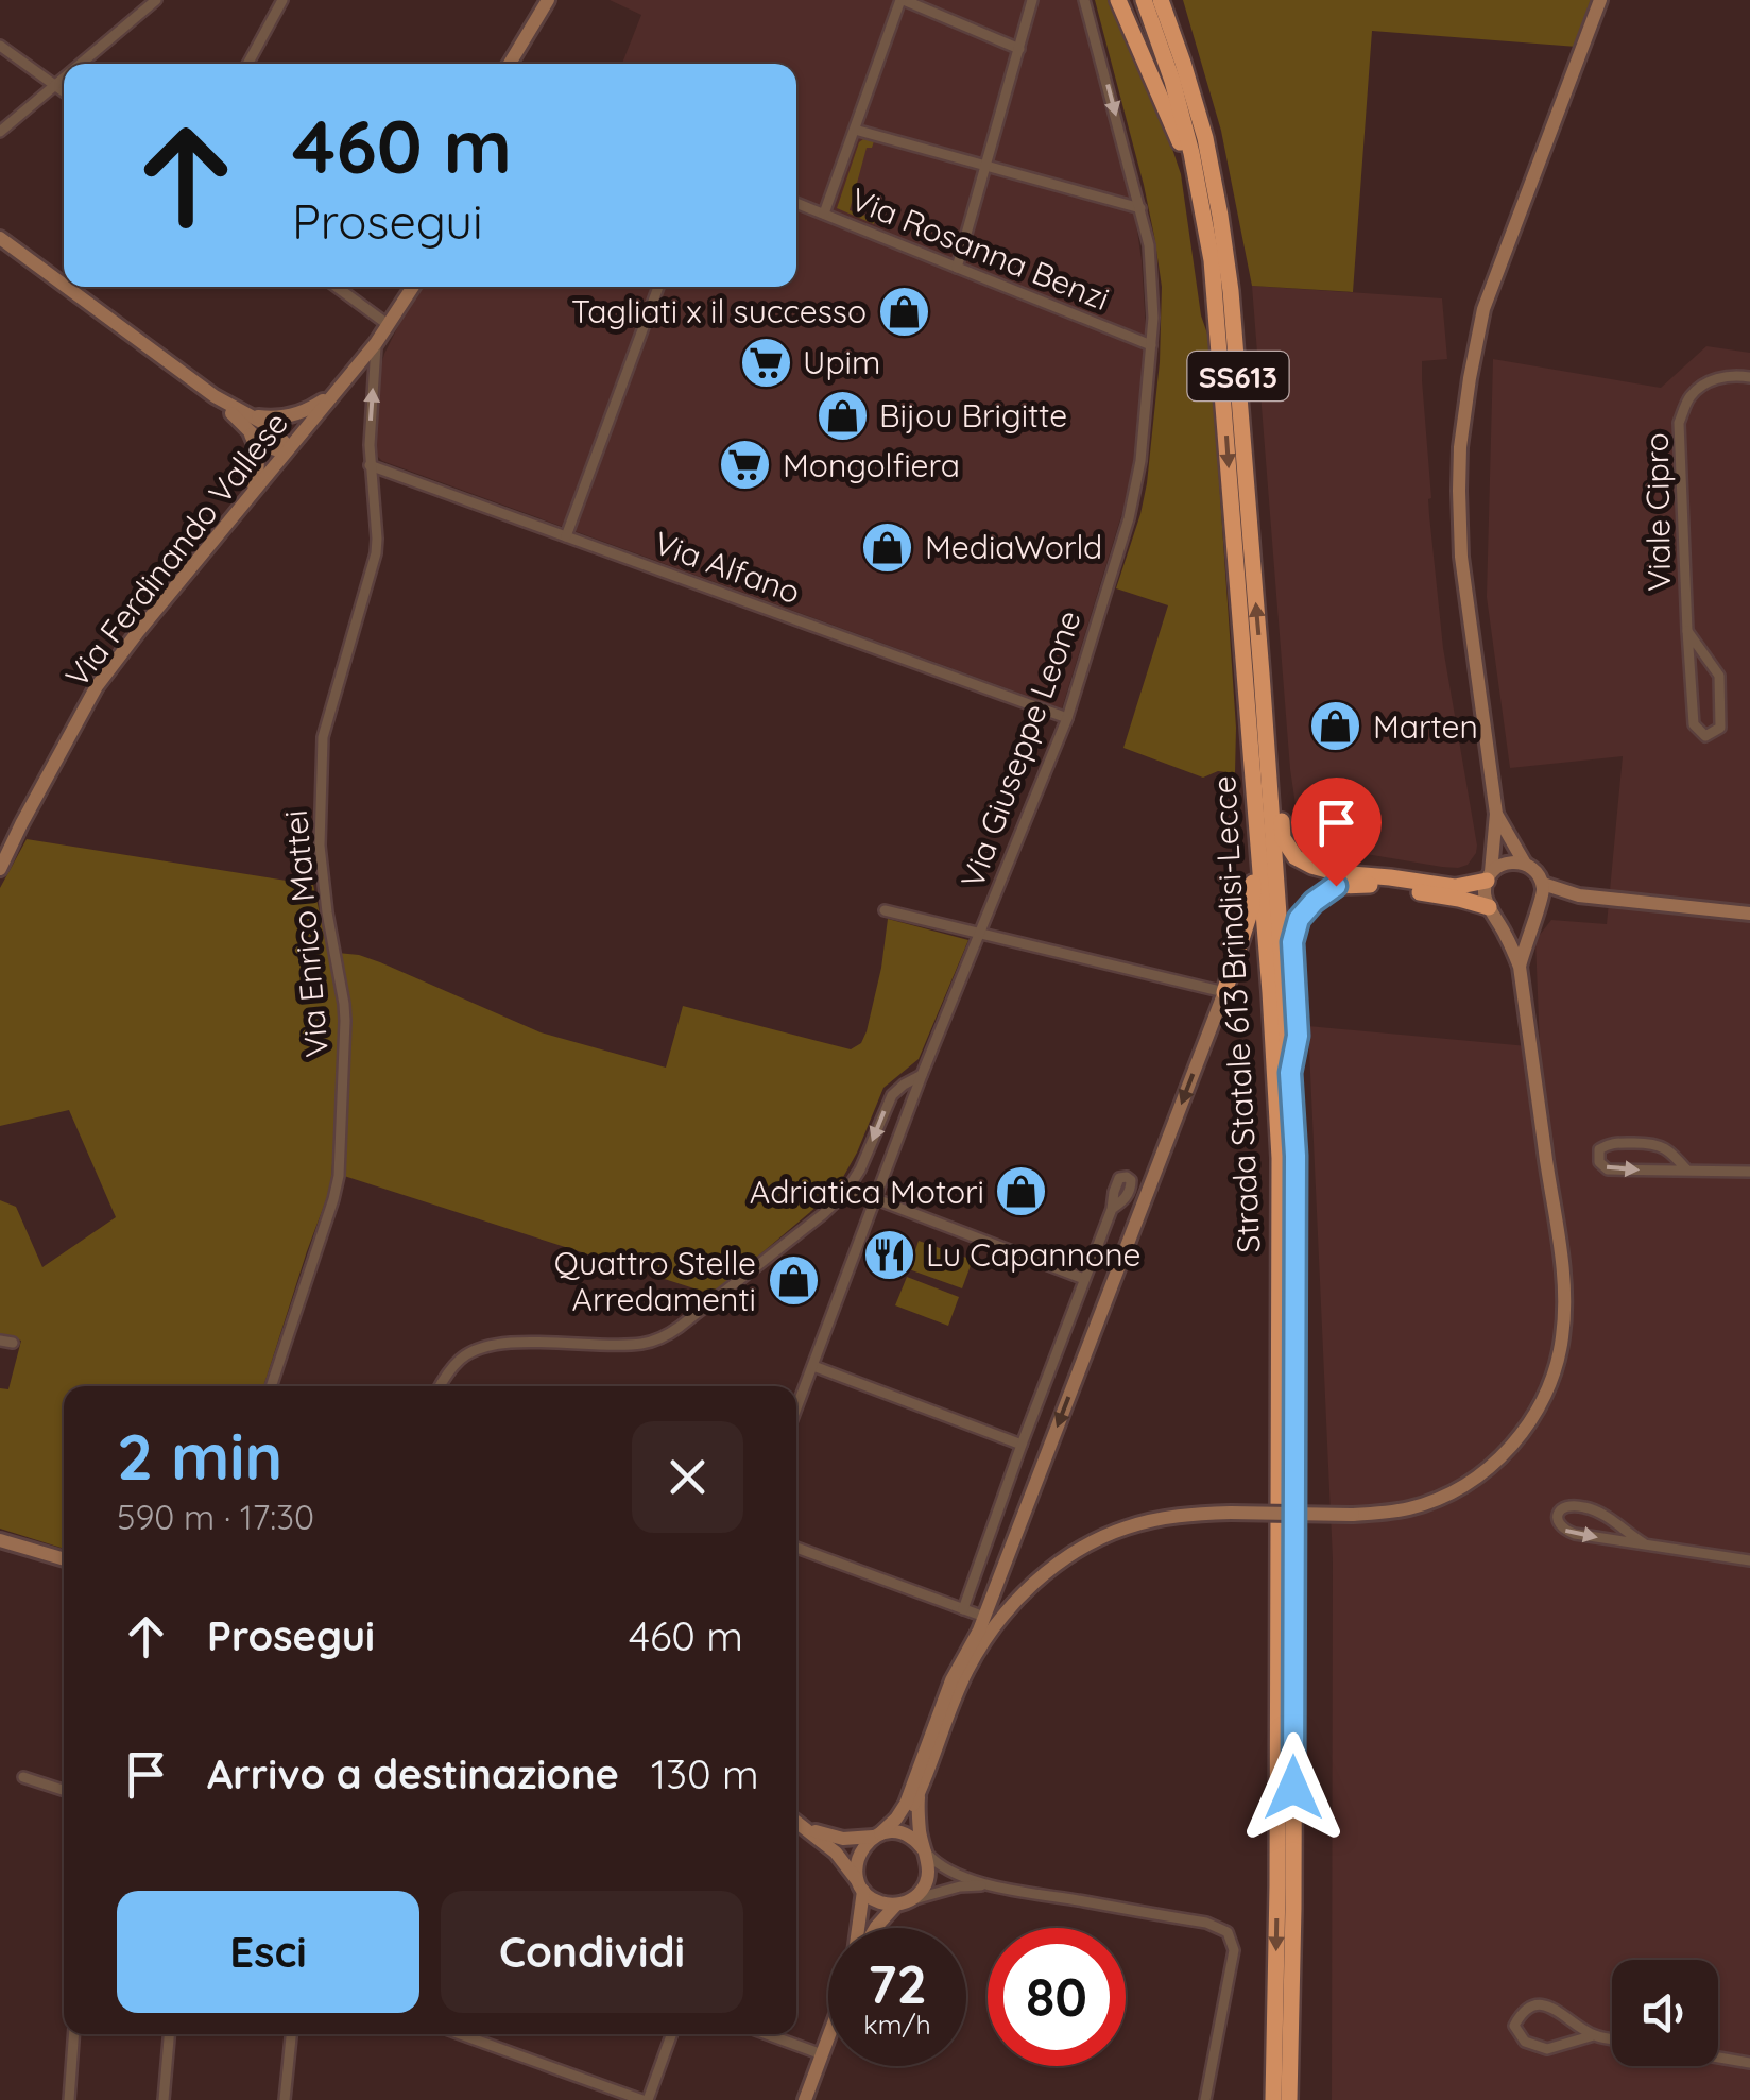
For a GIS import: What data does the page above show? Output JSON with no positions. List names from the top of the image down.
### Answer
{
  "streets": {
    "highway": ["SS613", "Strada Statale 613 Brindisi-Lecce"],
    "street": [
      "Via Rosanna Benzi",
      "Viale Cipro",
      "Via Ferdinando Vallese",
      "Via Alfano",
      "Via Giuseppe Leone",
      "Via Enrico Mattei"
    ]
  },
  "crossings": [
    ["Via Rosanna Benzi", "Via Giuseppe Leone"],
    ["Via Ferdinando Vallese", "Via Enrico Mattei"],
    ["Via Alfano", "Via Giuseppe Leone"],
    ["Via Alfano", "Via Enrico Mattei"]
  ],
  "places": {
    "shop": [
      "Tagliati x il successo",
      "Bijou Brigitte",
      "MediaWorld",
      "Marten",
      "Adriatica Motori",
      "Quattro Stelle Arredamenti"
    ],
    "supermarket": ["Upim", "Mongolfiera"],
    "restaurant": ["Lu Capannone"]
  },
  "page": {
    "turn": ["460 m", "Prosegui"],
    "heading": ["2 min", "590 m · 17:30"],
    "list": [
      {
        "name": "Prosegui",
        "value": "460 m"
      },
      {
        "name": "Arrivo a destinazione",
        "value": "130 m"
      }
    ],
    "buttons": ["Esci", "Condividi"],
    "speed": "72 km/h",
    "limit": "80"
  }
}
